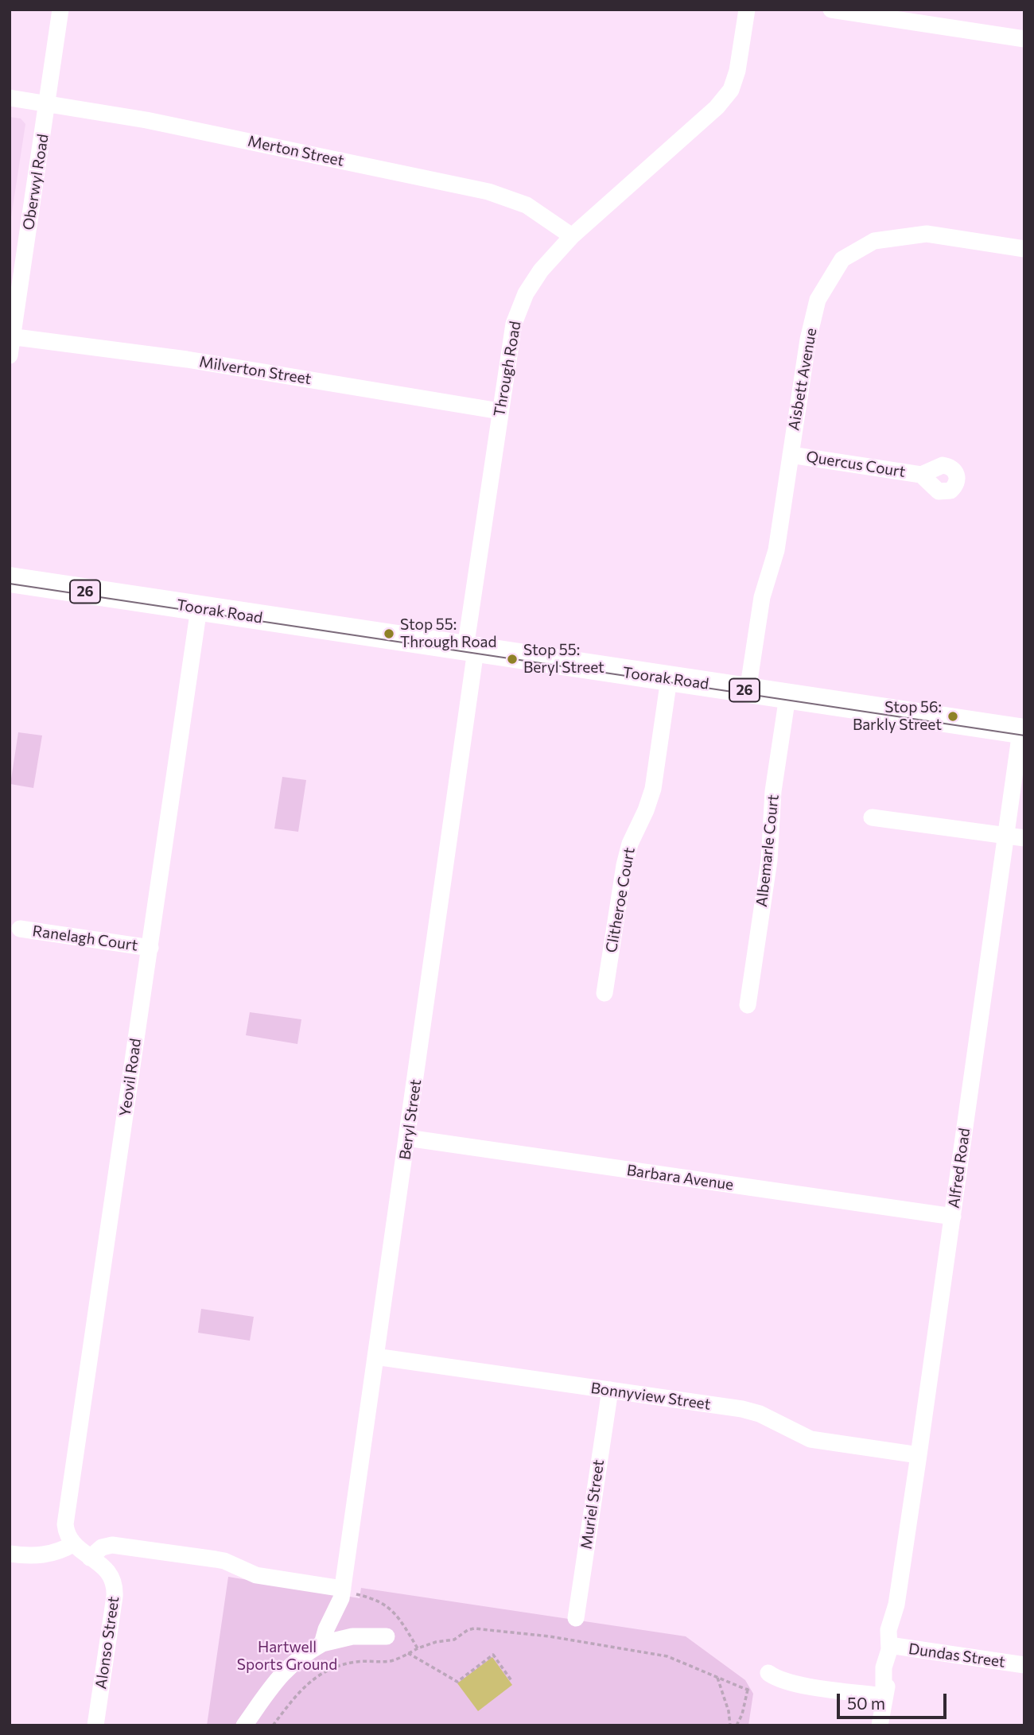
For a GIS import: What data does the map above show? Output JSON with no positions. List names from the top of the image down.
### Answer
{
  "streets": {
    "highway": ["26", "Toorak Road"],
    "street": [
      "Merton Street",
      "Oberwyl Road",
      "Through Road",
      "Milverton Street",
      "Aisbett Avenue",
      "Quercus Court",
      "Albemarle Court",
      "Clitheroe Court",
      "Ranelagh Court",
      "Yeovil Road",
      "Beryl Street",
      "Alfred Road",
      "Barbara Avenue",
      "Bonnyview Street",
      "Muriel Street",
      "Alonso Street",
      "Dundas Street"
    ]
  },
  "crossings": [
    ["Merton Street", "Oberwyl Road"],
    ["Merton Street", "Through Road"],
    ["Oberwyl Road", "Milverton Street"],
    ["Through Road", "Milverton Street"],
    ["Through Road", "Toorak Road"],
    ["Through Road", "Beryl Street"],
    ["Aisbett Avenue", "Quercus Court"],
    ["Aisbett Avenue", "Toorak Road"],
    ["Toorak Road", "Albemarle Court"],
    ["Toorak Road", "Clitheroe Court"],
    ["Toorak Road", "Yeovil Road"],
    ["Toorak Road", "Beryl Street"],
    ["Toorak Road", "Alfred Road"],
    ["Ranelagh Court", "Yeovil Road"],
    ["Yeovil Road", "Alonso Street"],
    ["Beryl Street", "Barbara Avenue"],
    ["Beryl Street", "Bonnyview Street"],
    ["Alfred Road", "Barbara Avenue"],
    ["Alfred Road", "Bonnyview Street"],
    ["Alfred Road", "Dundas Street"],
    ["Bonnyview Street", "Muriel Street"]
  ],
  "parks": ["Hartwell Sports Ground"],
  "places": ["Stop 55: Through Road", "Stop 55: Beryl Street", "Stop 56: Barkly Street"],
  "scale_bar": "50 m"
}
